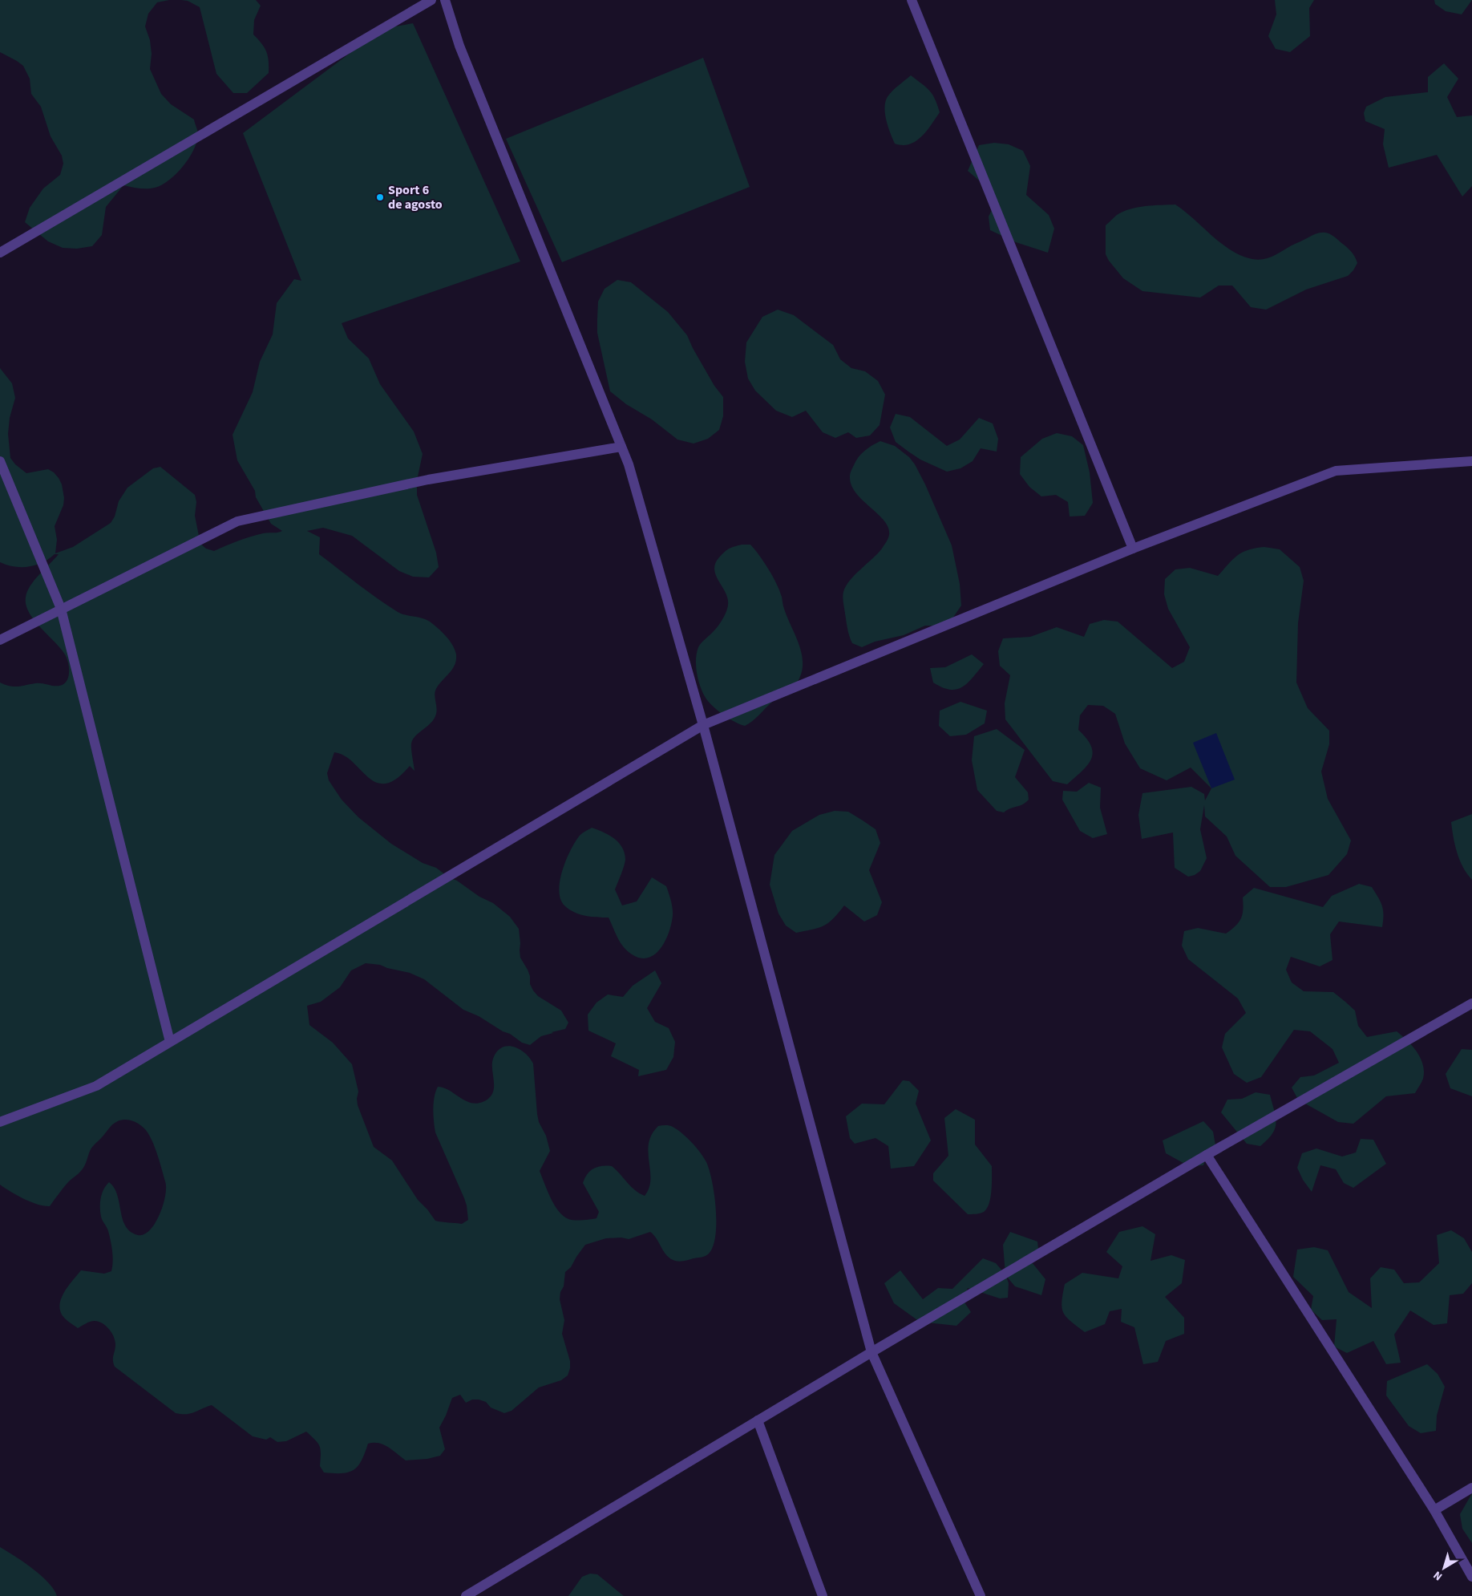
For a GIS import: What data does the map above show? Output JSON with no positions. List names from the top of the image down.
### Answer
{
  "places": ["Sport 6 de agosto"],
  "north": "bottom left"
}
